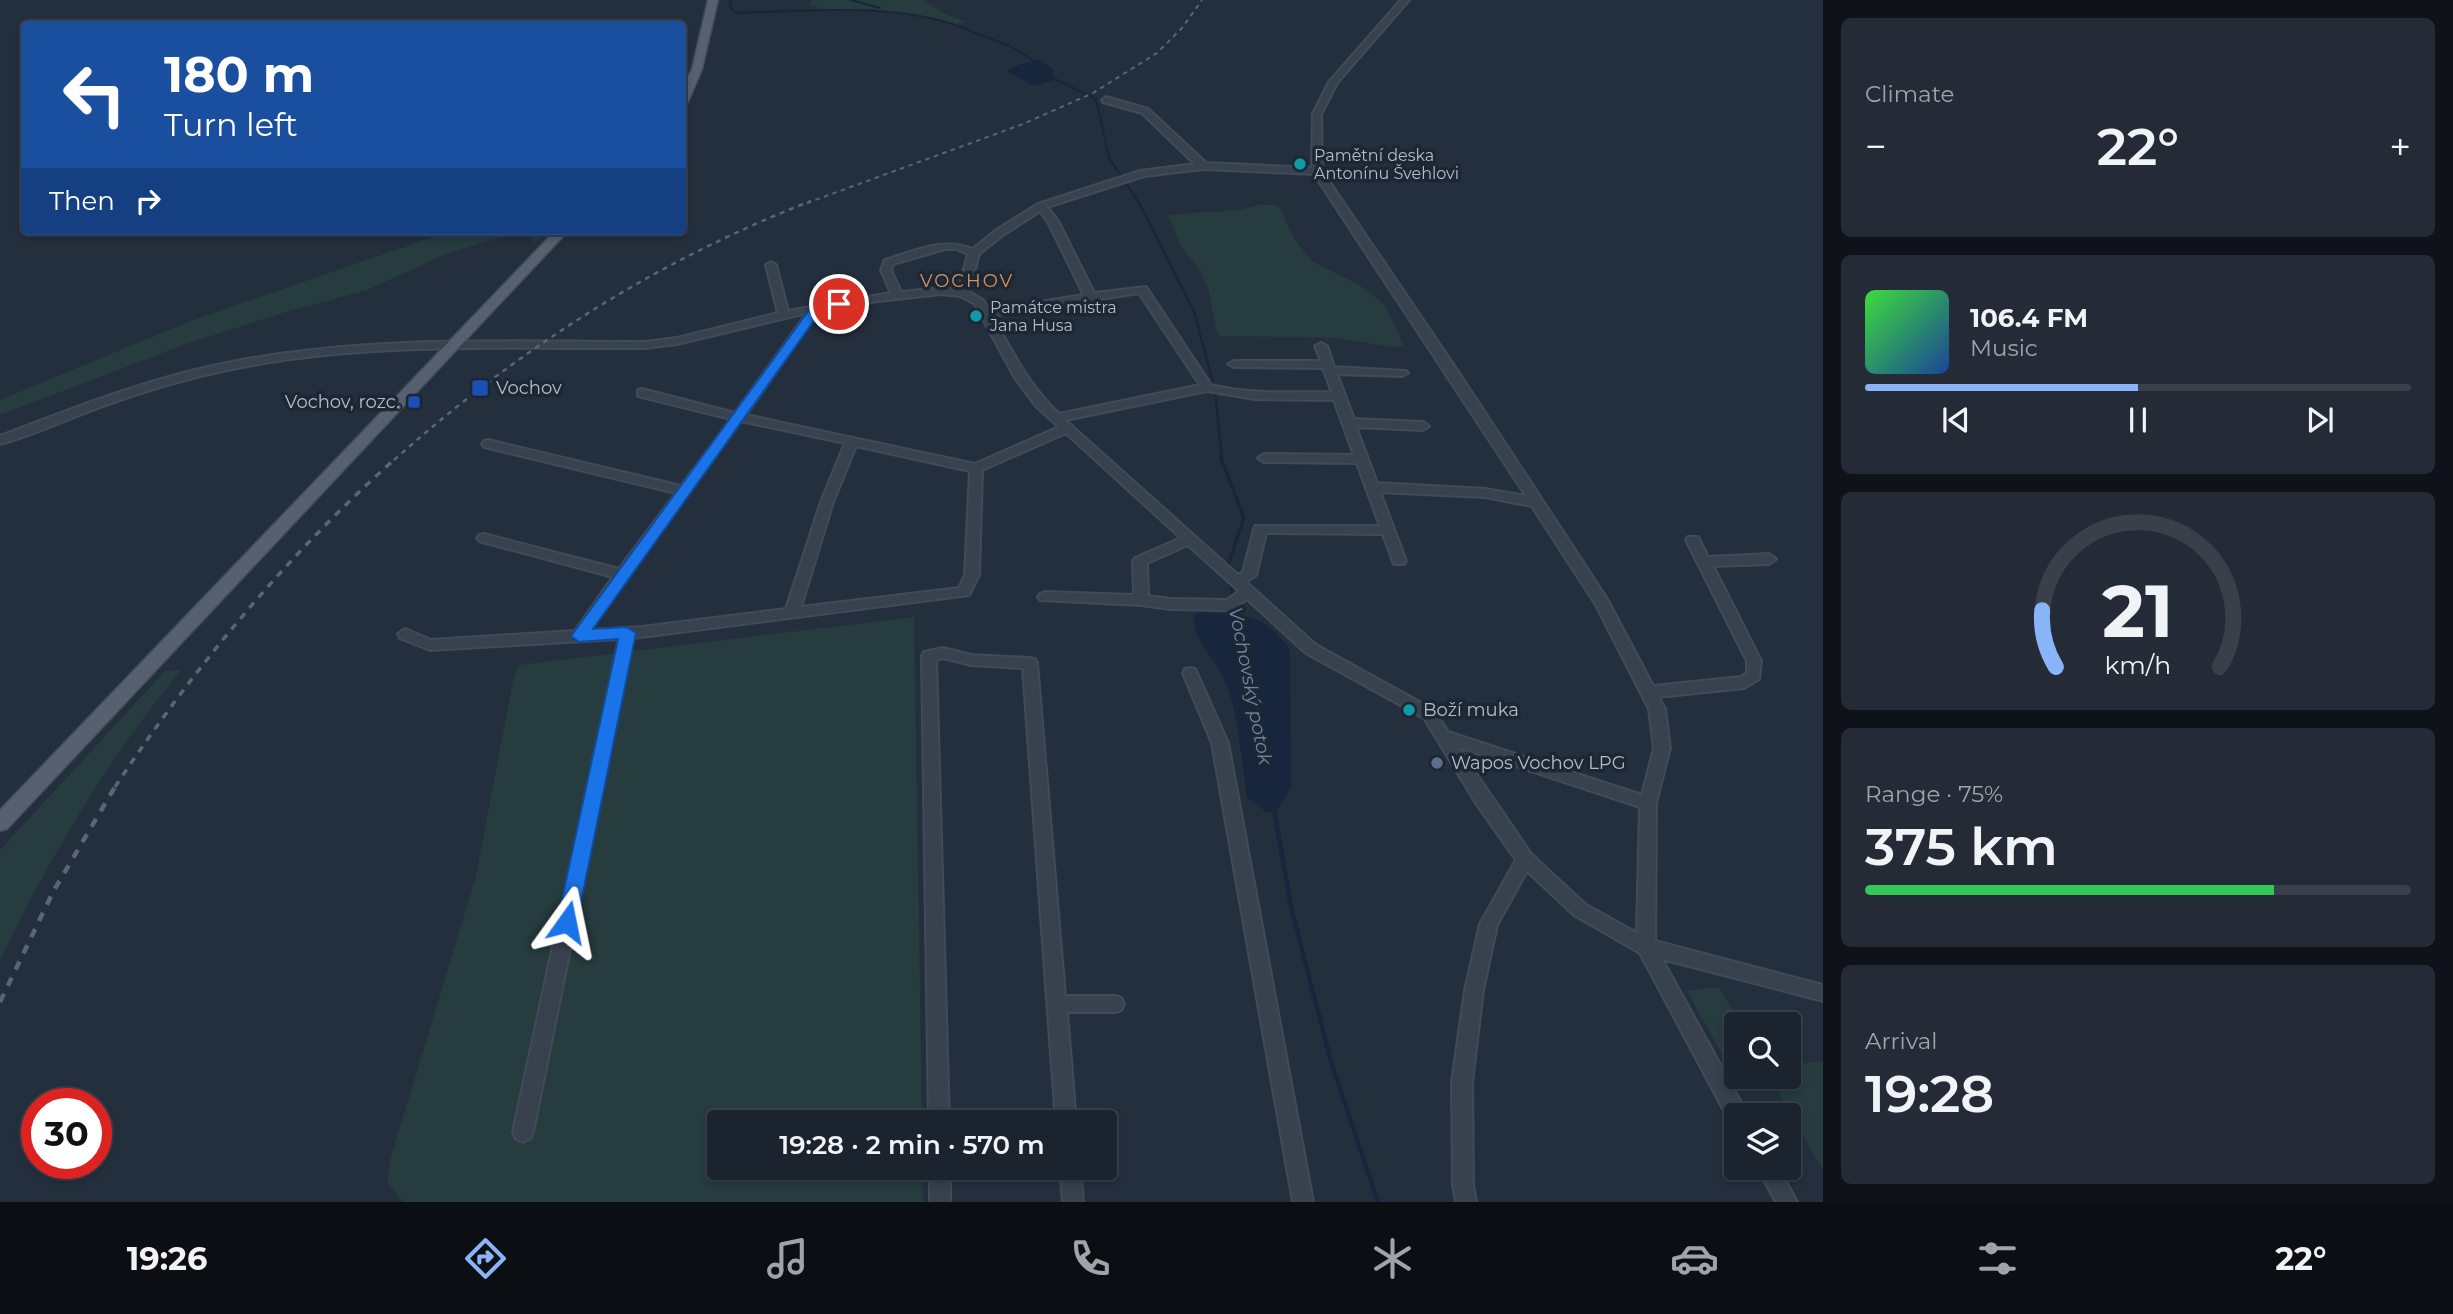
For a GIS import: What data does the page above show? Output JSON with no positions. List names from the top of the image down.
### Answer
{
  "districts": ["VOCHOV"],
  "water": ["Vochovský potok"],
  "places": {
    "other": [
      "Pamětní deska Antonínu Švehlovi",
      "Památce mistra Jana Husa",
      "Boží muka",
      "Wapos Vochov LPG"
    ],
    "transit": ["Vochov", "Vochov, rozc."]
  },
  "page": {
    "tile": [
      "Climate",
      ["Range · 75%", "375 km"],
      ["Arrival", "19:28"]
    ],
    "turn": ["180 m", "Turn left"],
    "heat": ["−", "22°", "+"],
    "then": "Then",
    "song": ["106.4 FM", "Music"],
    "limit": "30",
    "trip": "19:28 · 2 min · 570 m",
    "tabs": ["19:26", "22°"],
    "gauge": ["21", "km/h"]
  }
}
